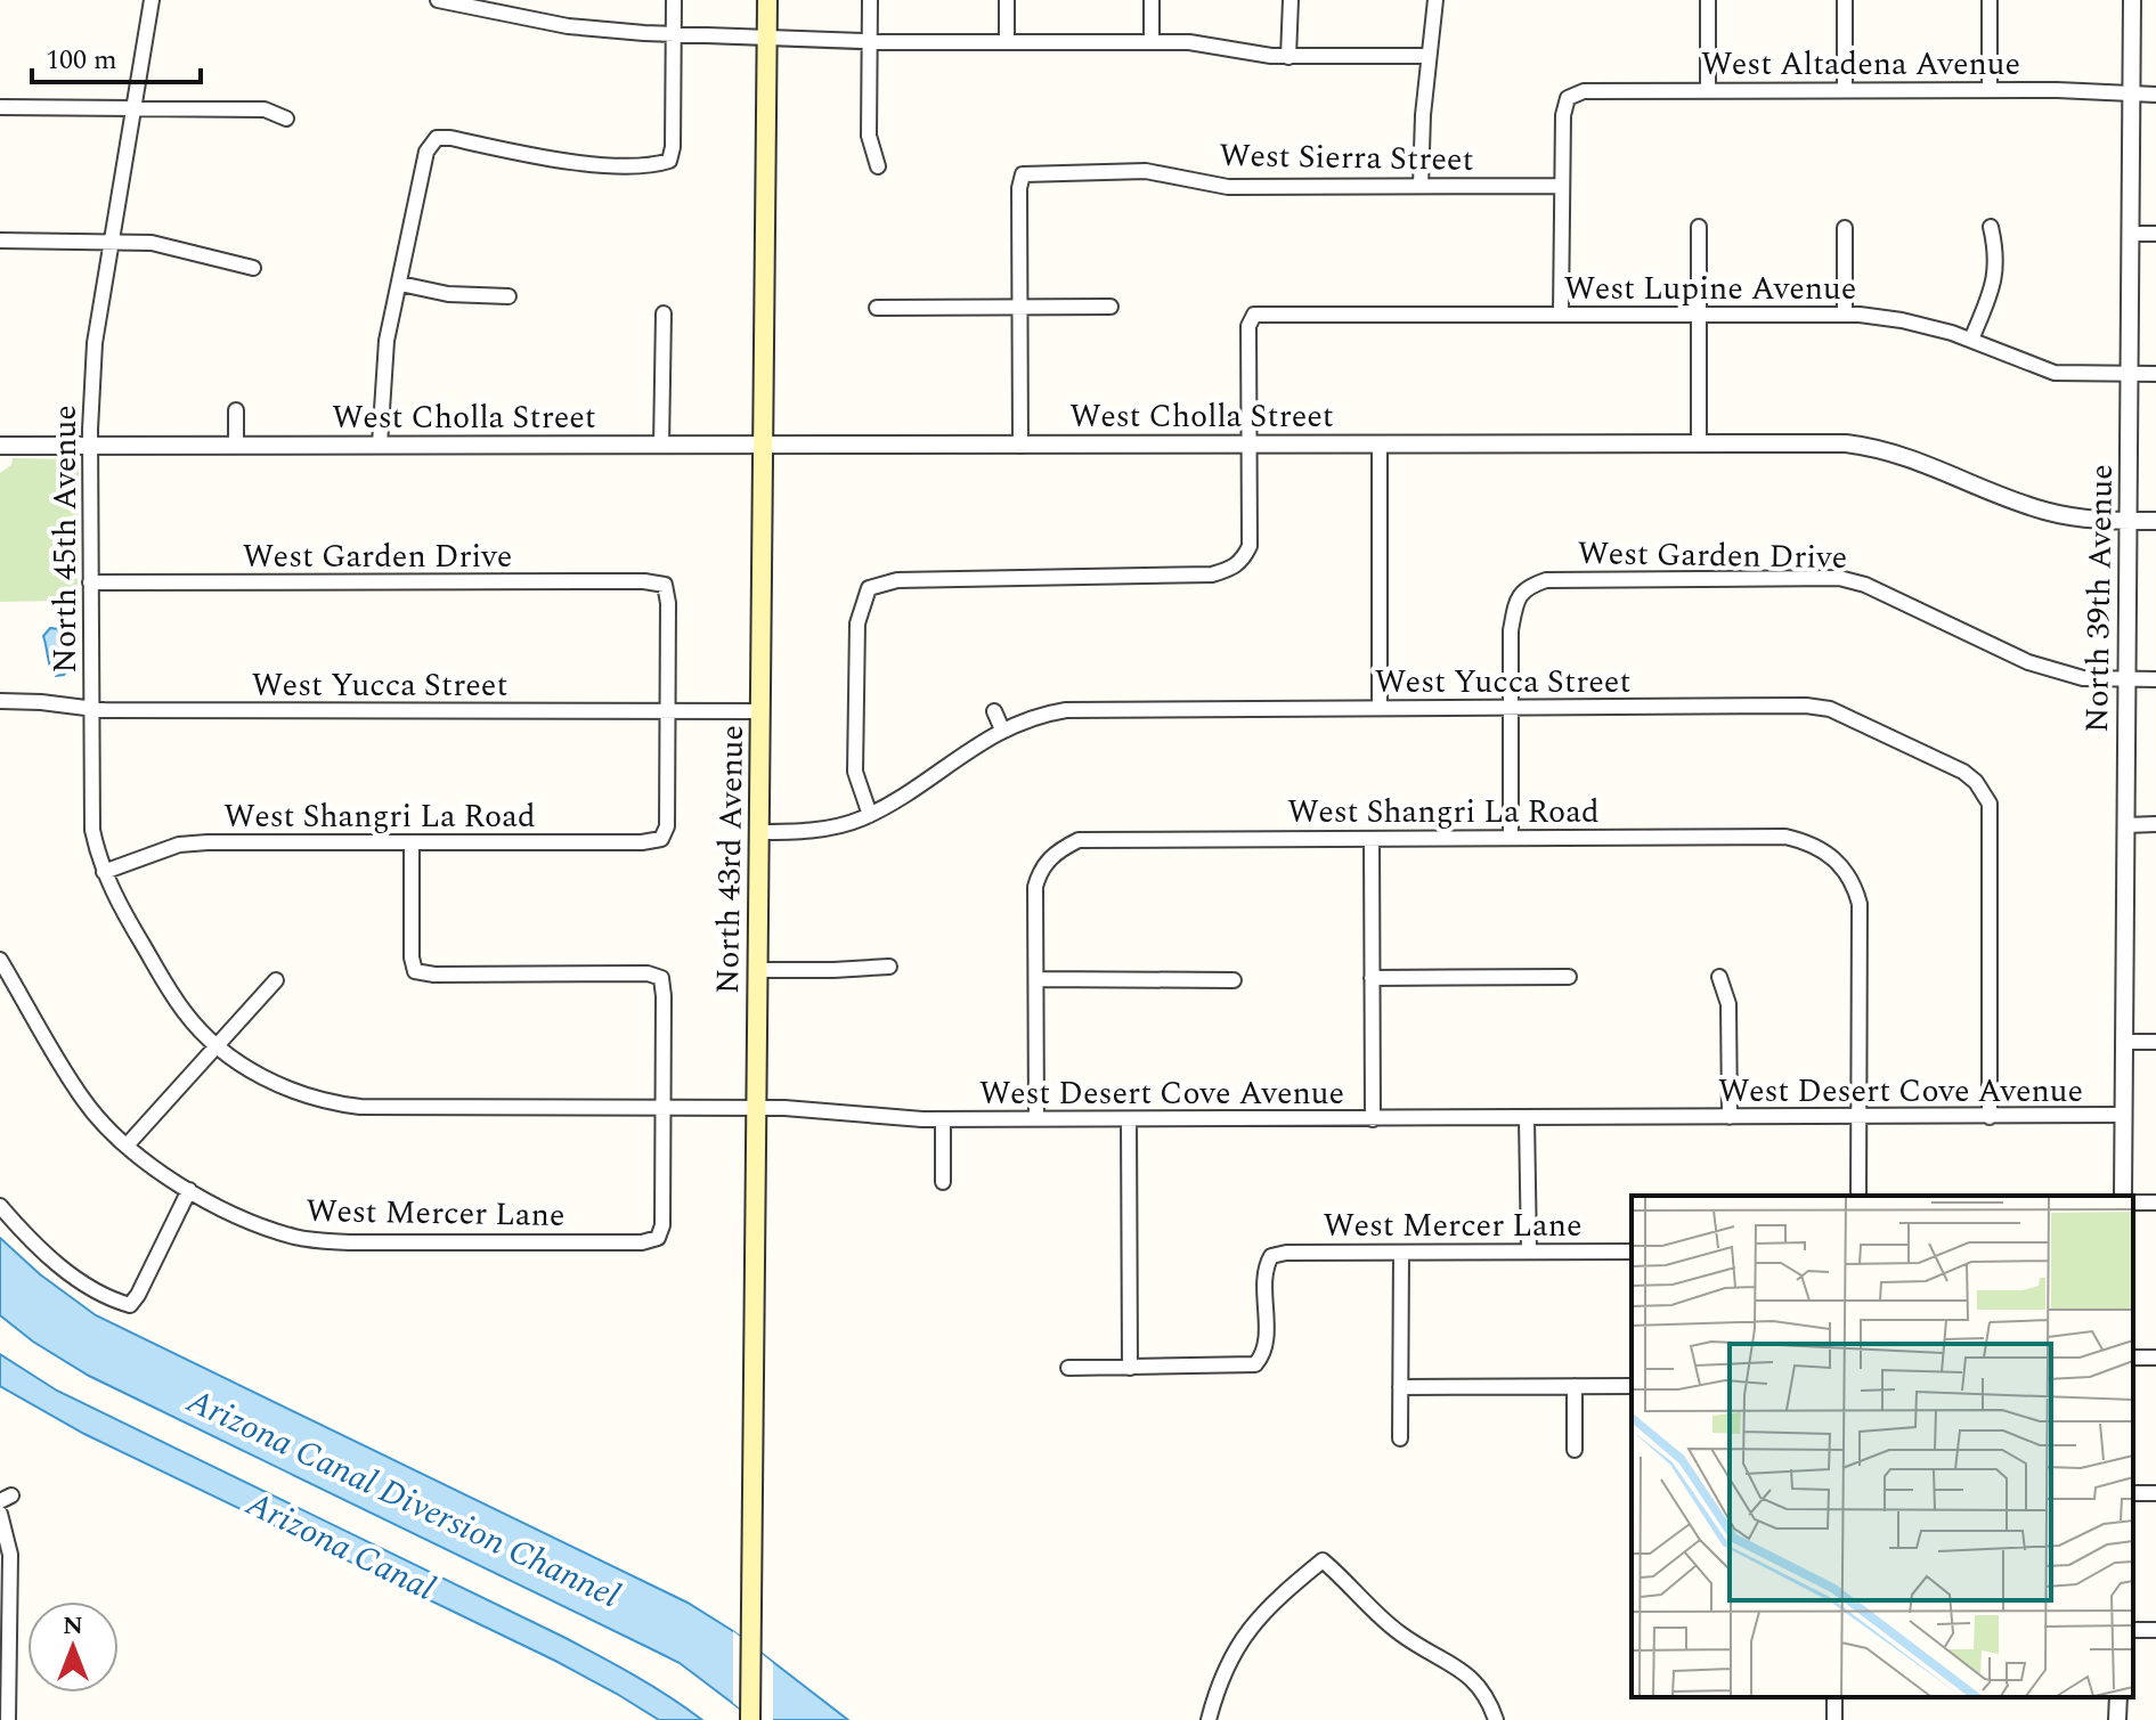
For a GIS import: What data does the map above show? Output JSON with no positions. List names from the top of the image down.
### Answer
{
  "streets": {
    "main road": ["North 43rd Avenue"],
    "street": [
      "West Altadena Avenue",
      "West Sierra Street",
      "West Lupine Avenue",
      "West Cholla Street",
      "North 45th Avenue",
      "West Garden Drive",
      "North 39th Avenue",
      "West Yucca Street",
      "West Shangri La Road",
      "West Desert Cove Avenue",
      "West Mercer Lane"
    ]
  },
  "crossings": [
    ["West Altadena Avenue", "West Sierra Street"],
    ["West Altadena Avenue", "North 39th Avenue"],
    ["West Lupine Avenue", "West Cholla Street"],
    ["West Lupine Avenue", "North 39th Avenue"],
    ["West Cholla Street", "North 45th Avenue"],
    ["West Cholla Street", "North 39th Avenue"],
    ["West Cholla Street", "North 43rd Avenue"],
    ["North 45th Avenue", "West Garden Drive"],
    ["North 45th Avenue", "West Yucca Street"],
    ["North 45th Avenue", "West Shangri La Road"],
    ["North 45th Avenue", "West Desert Cove Avenue"],
    ["West Garden Drive", "North 39th Avenue"],
    ["West Garden Drive", "West Yucca Street"],
    ["West Garden Drive", "West Shangri La Road"],
    ["North 39th Avenue", "West Desert Cove Avenue"],
    ["West Yucca Street", "West Shangri La Road"],
    ["West Yucca Street", "North 43rd Avenue"],
    ["West Yucca Street", "West Desert Cove Avenue"],
    ["West Shangri La Road", "West Desert Cove Avenue"],
    ["North 43rd Avenue", "West Desert Cove Avenue"],
    ["West Desert Cove Avenue", "West Mercer Lane"]
  ],
  "water": ["Arizona Canal Diversion Channel", "Arizona Canal"],
  "scale_bar": "100 m",
  "north": "top"
}
